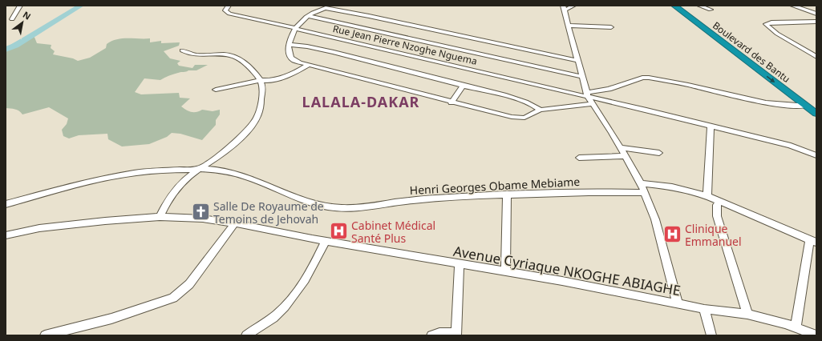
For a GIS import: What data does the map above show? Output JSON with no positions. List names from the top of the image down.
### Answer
{
  "streets": {
    "highway": ["Boulevard des Bantu"],
    "street": ["Rue Jean Pierre Nzoghe Nguema", "Henri Georges Obame Mebiame", "Avenue Cyriaque NKOGHE ABIAGHE"]
  },
  "districts": ["LALALA-DAKAR"],
  "places": {
    "church": ["Salle De Royaume de Temoins de Jehovah"],
    "hospital": ["Cabinet Médical Santé Plus", "Clinique Emmanuel"]
  },
  "north": "top right"
}
